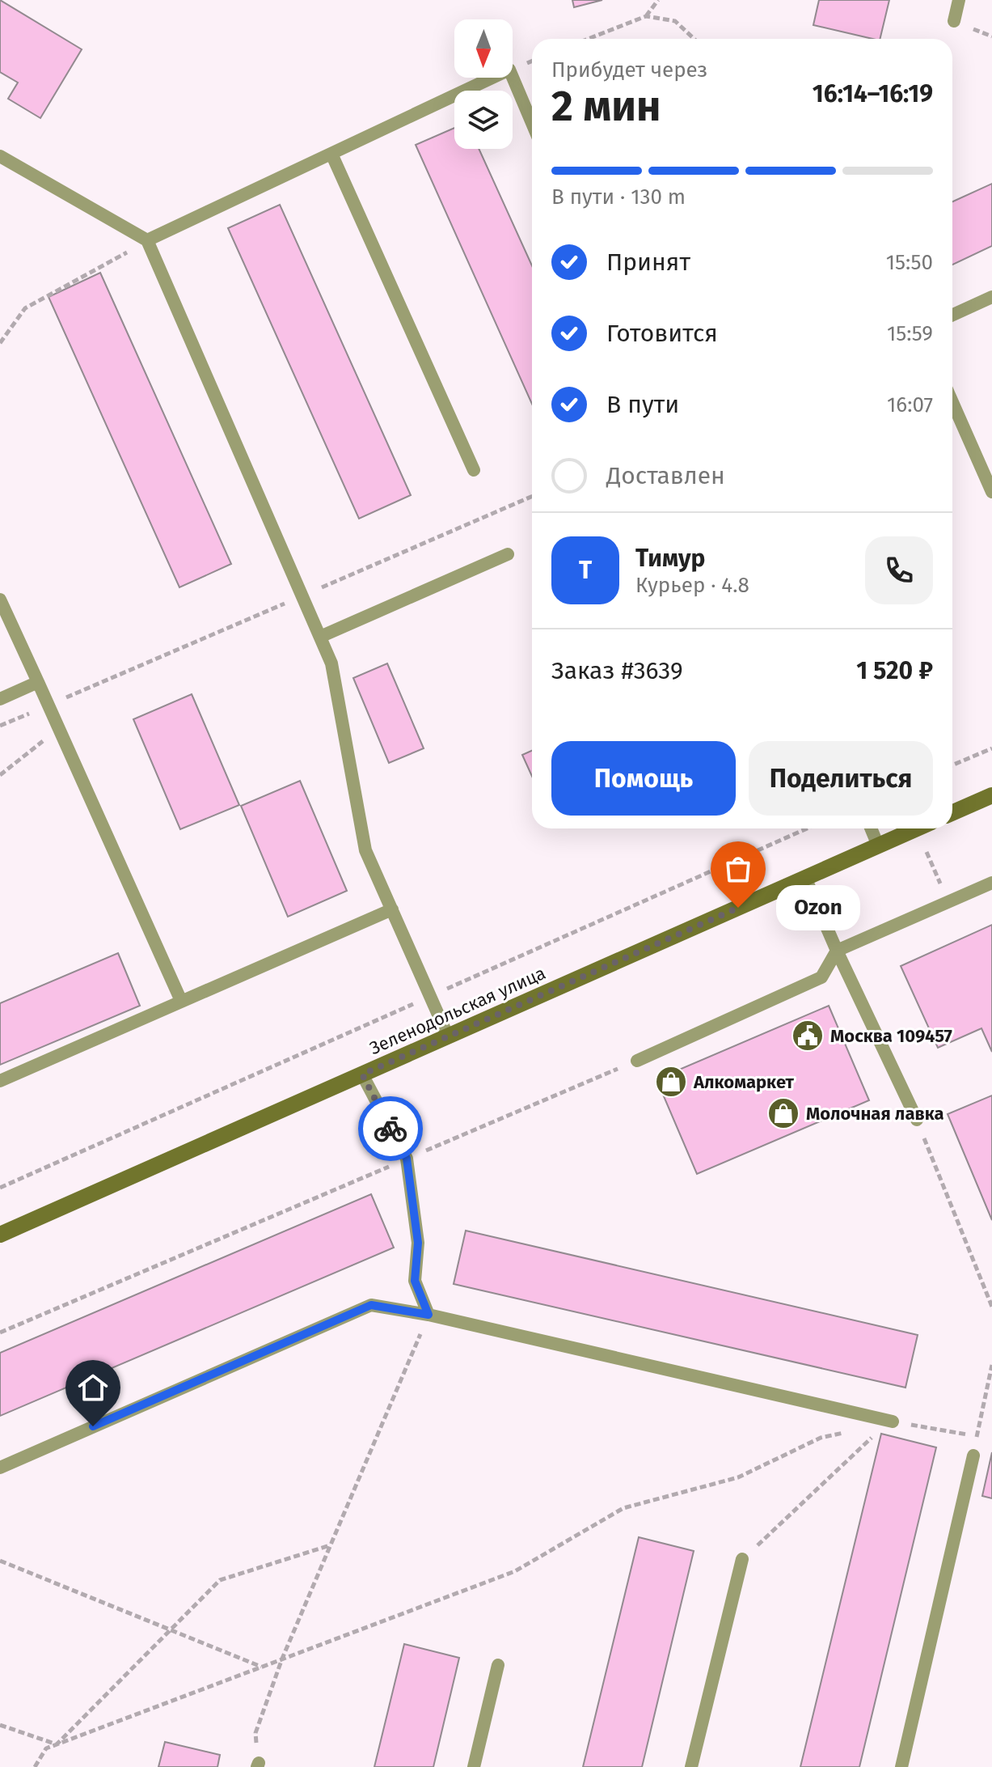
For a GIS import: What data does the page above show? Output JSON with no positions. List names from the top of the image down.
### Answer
{
  "streets": {
    "street": ["Зеленодольская улица"]
  },
  "places": {
    "other": ["Ozon"],
    "public building": ["Москва 109457"],
    "shop": ["Алкомаркет", "Молочная лавка"]
  },
  "north": "bottom",
  "page": {
    "heading": ["2 мин", "Прибудет через", "16:14–16:19"],
    "panel": [
      "Тимур",
      "Курьер · 4.8",
      "Заказ #3639",
      "1 520 ₽"
    ],
    "bar": "В пути · 130 m",
    "list": [
      ["Принят", "15:50"],
      ["Готовится", "15:59"],
      ["В пути", "16:07"],
      "Доставлен"
    ],
    "round": "Т",
    "buttons": ["Помощь", "Поделиться"],
    "bubble": "Ozon"
  }
}
